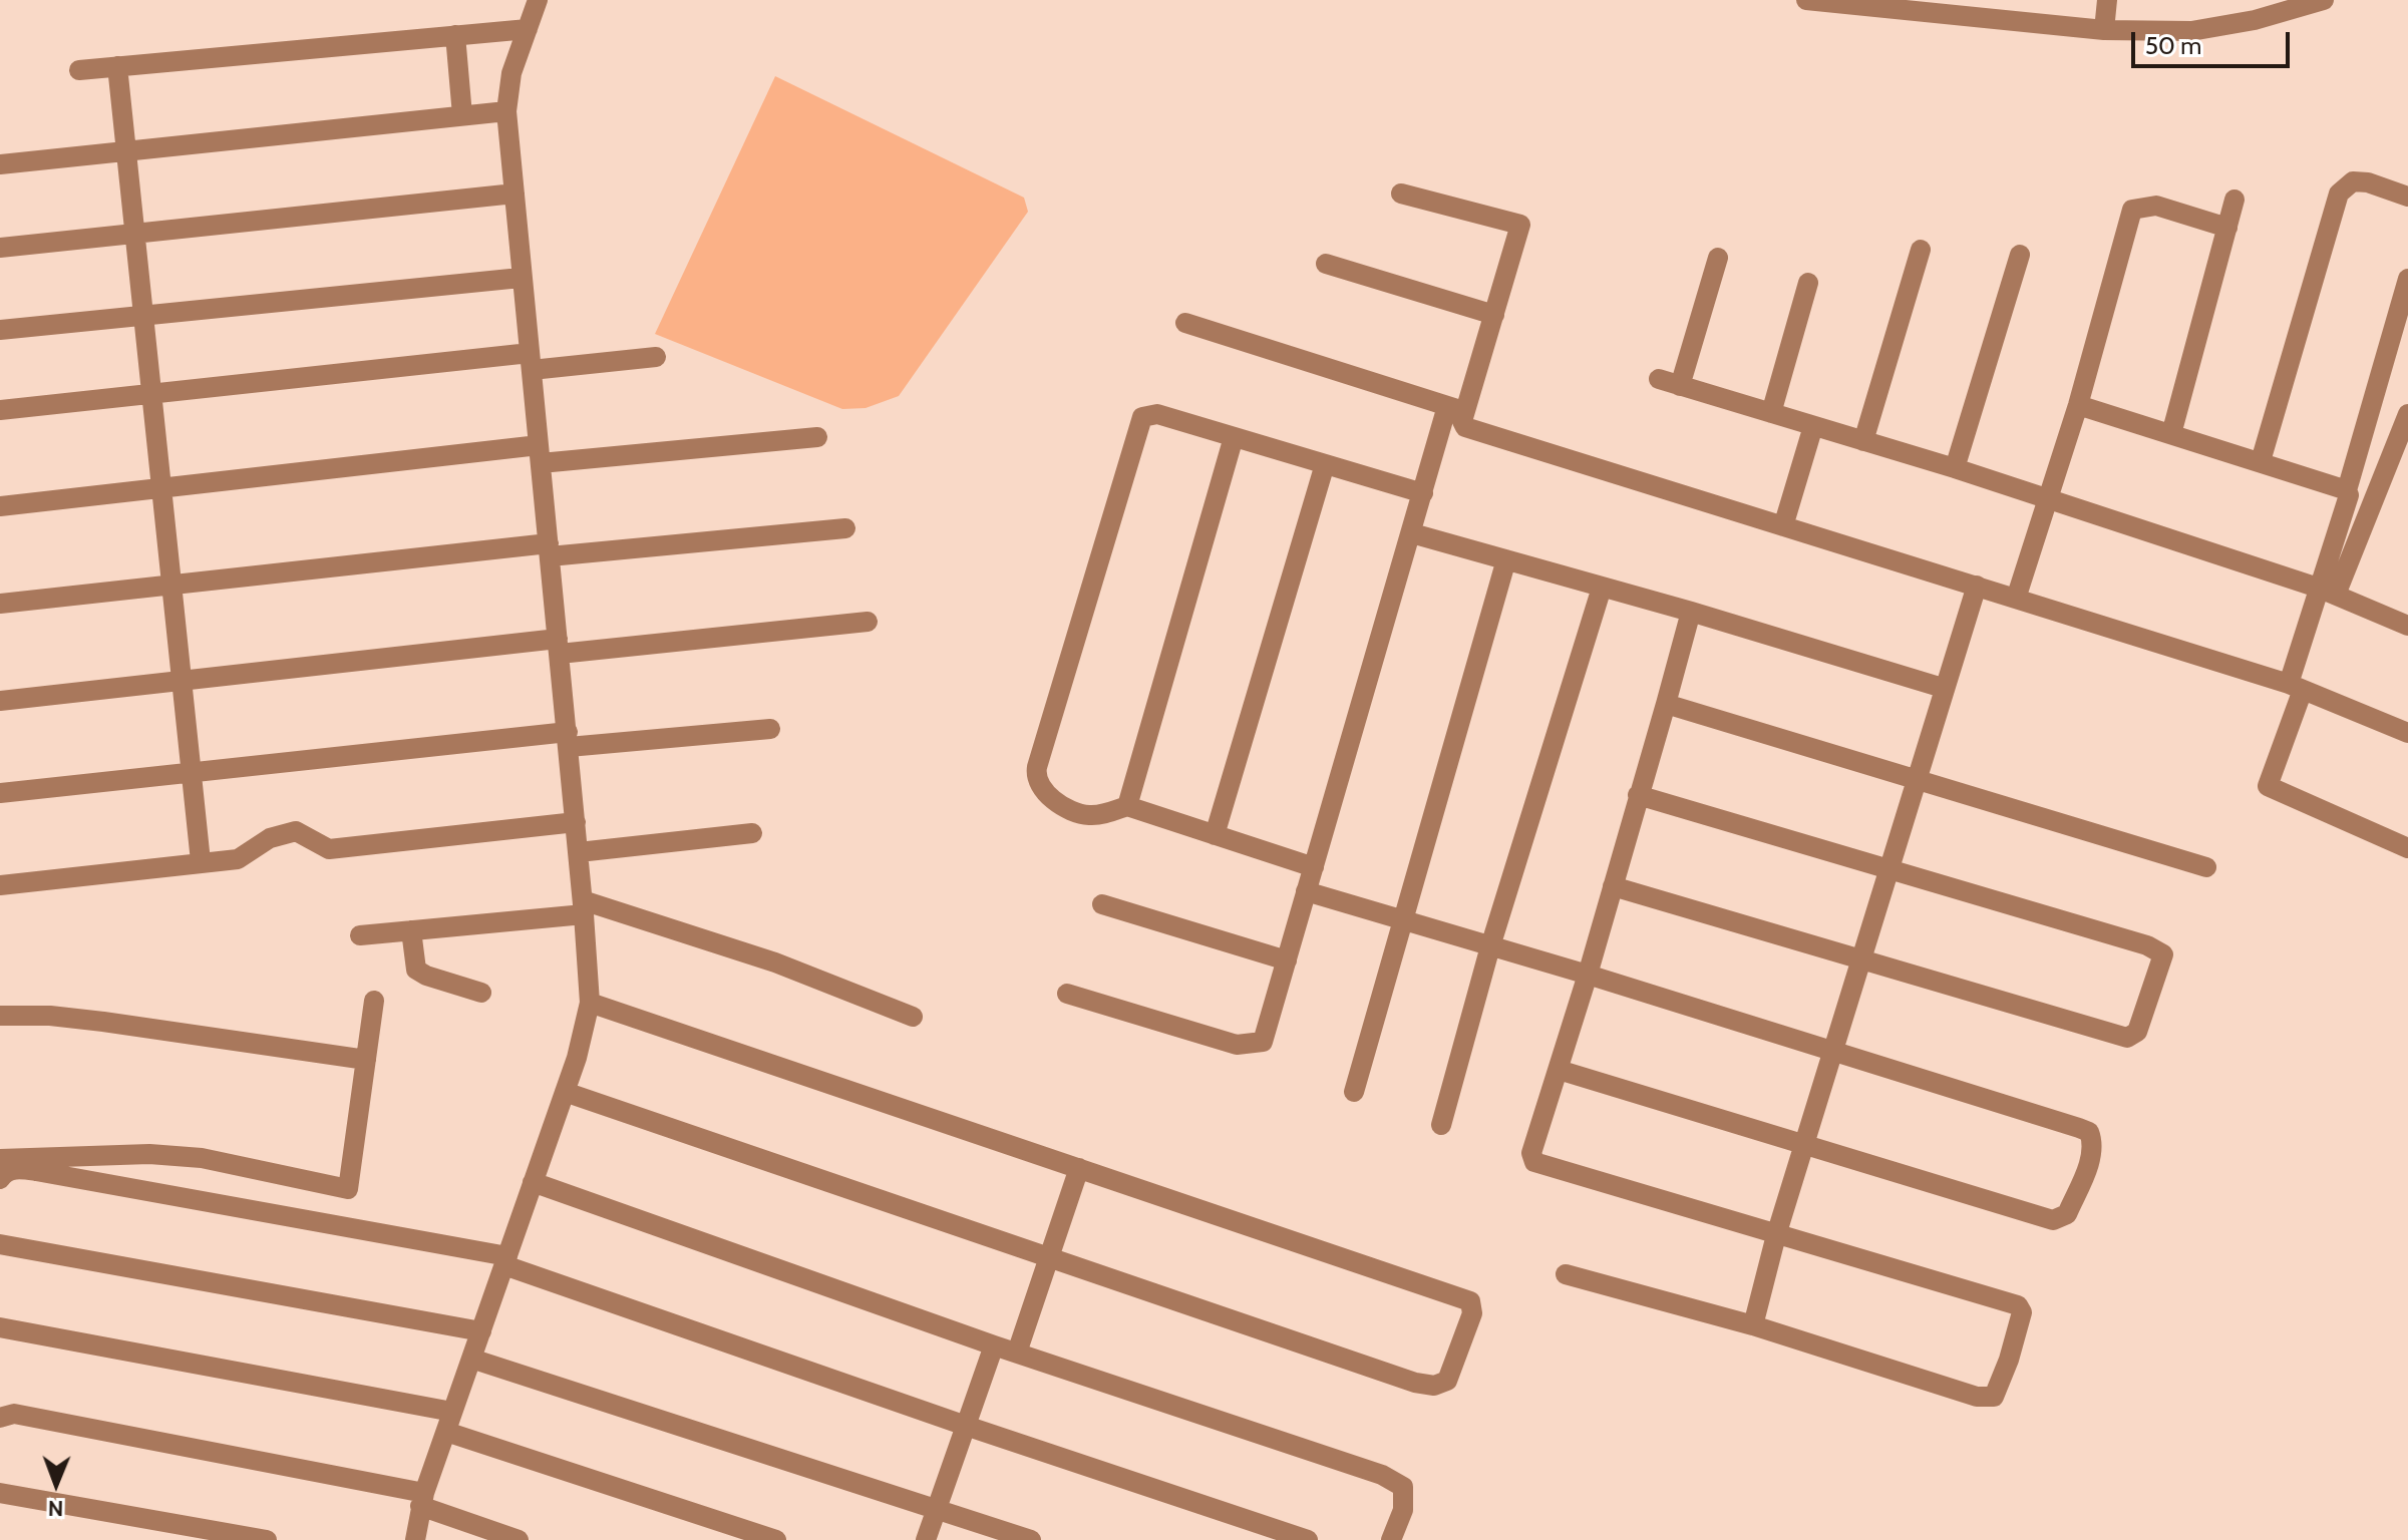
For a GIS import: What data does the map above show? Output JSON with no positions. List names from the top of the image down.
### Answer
{
  "scale_bar": "50 m",
  "north": "bottom"
}
